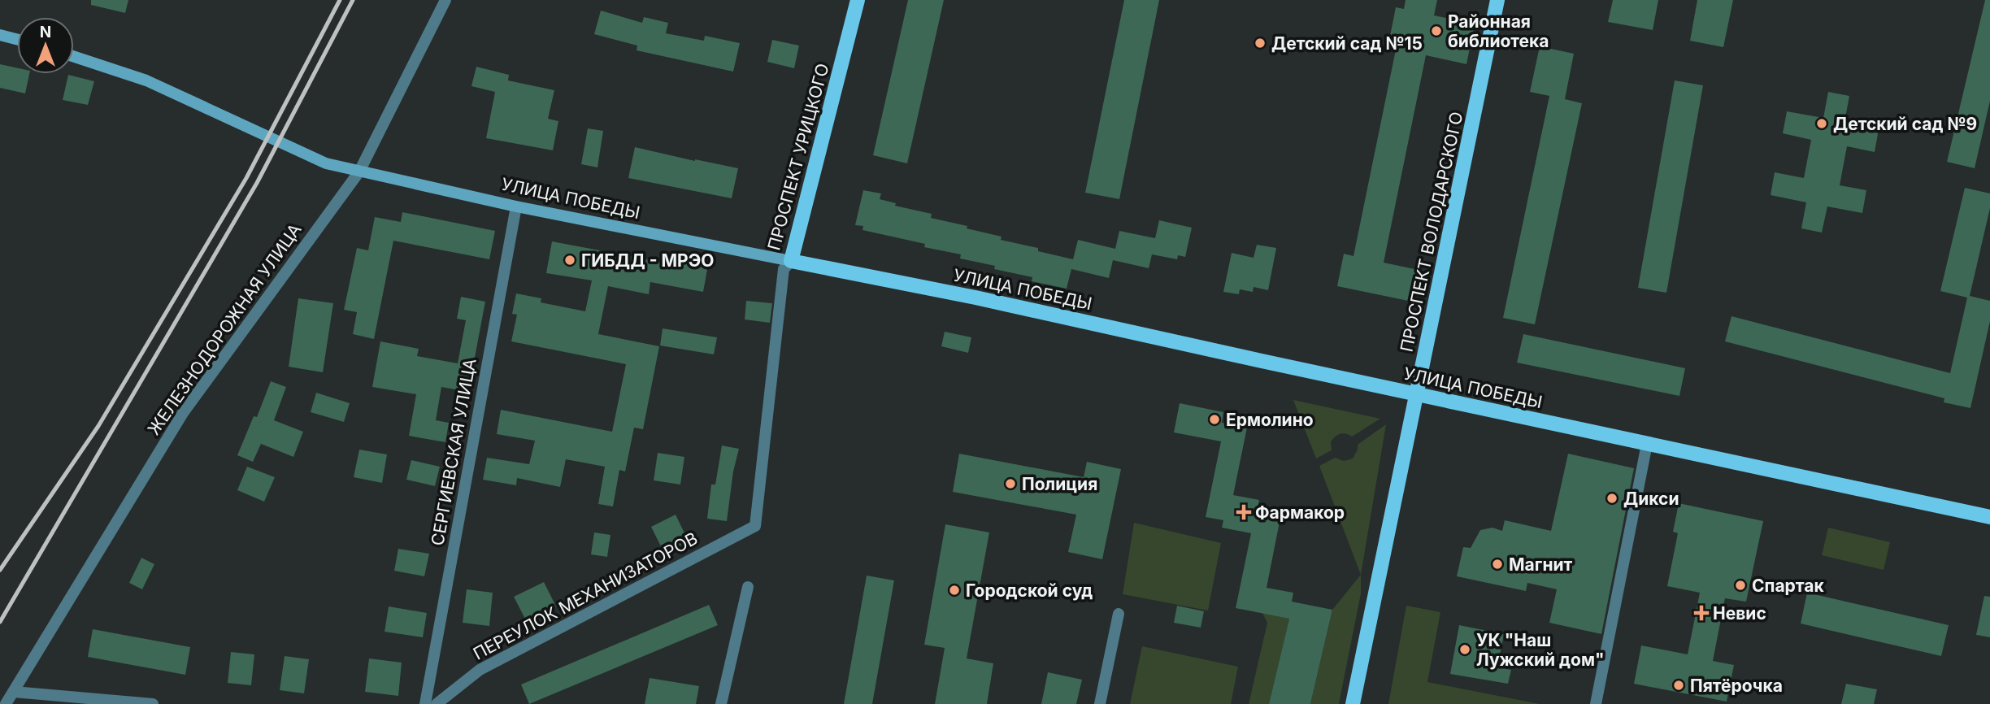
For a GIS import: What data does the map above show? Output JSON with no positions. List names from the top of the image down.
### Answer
{
  "streets": {
    "main road": ["ПРОСПЕКТ УРИЦКОГО", "УЛИЦА ПОБЕДЫ", "ПРОСПЕКТ ВОЛОДАРСКОГО"],
    "street": ["ЖЕЛЕЗНОДОРОЖНАЯ УЛИЦА", "СЕРГИЕВСКАЯ УЛИЦА", "ПЕРЕУЛОК МЕХАНИЗАТОРОВ"]
  },
  "crossings": [
    ["ПРОСПЕКТ УРИЦКОГО", "УЛИЦА ПОБЕДЫ"],
    ["ПРОСПЕКТ УРИЦКОГО", "ПЕРЕУЛОК МЕХАНИЗАТОРОВ"],
    ["УЛИЦА ПОБЕДЫ", "ПРОСПЕКТ ВОЛОДАРСКОГО"],
    ["УЛИЦА ПОБЕДЫ", "ЖЕЛЕЗНОДОРОЖНАЯ УЛИЦА"],
    ["УЛИЦА ПОБЕДЫ", "СЕРГИЕВСКАЯ УЛИЦА"]
  ],
  "places": {
    "other": [
      "Районная библиотека",
      "Детский сад №15",
      "Детский сад №9",
      "ГИБДД - МРЭО",
      "Ермолино",
      "Полиция",
      "Дикси",
      "Магнит",
      "Спартак",
      "Городской суд",
      "УК \"Наш Лужский дом\"",
      "Пятёрочка"
    ],
    "health": ["Фармакор", "Невис"]
  },
  "north": "top"
}
